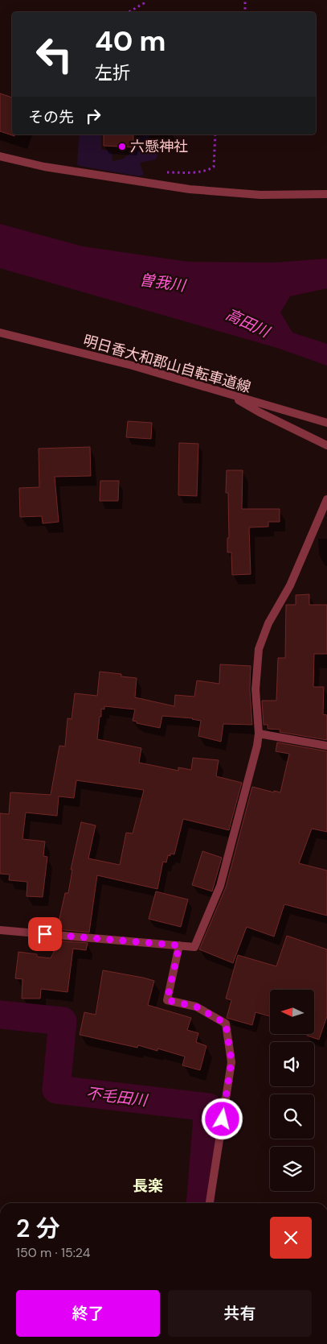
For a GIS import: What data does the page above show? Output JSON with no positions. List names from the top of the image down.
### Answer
{
  "streets": {
    "street": ["明日香大和郡山自転車道線"]
  },
  "districts": ["長楽"],
  "water": ["曽我川", "高田川", "不毛田川"],
  "places": ["六懸神社"],
  "north": "left",
  "page": {
    "turn": ["40 m", "左折"],
    "then": "その先",
    "heading": ["2 分", "150 m · 15:24"],
    "buttons": ["終了", "共有"]
  }
}
